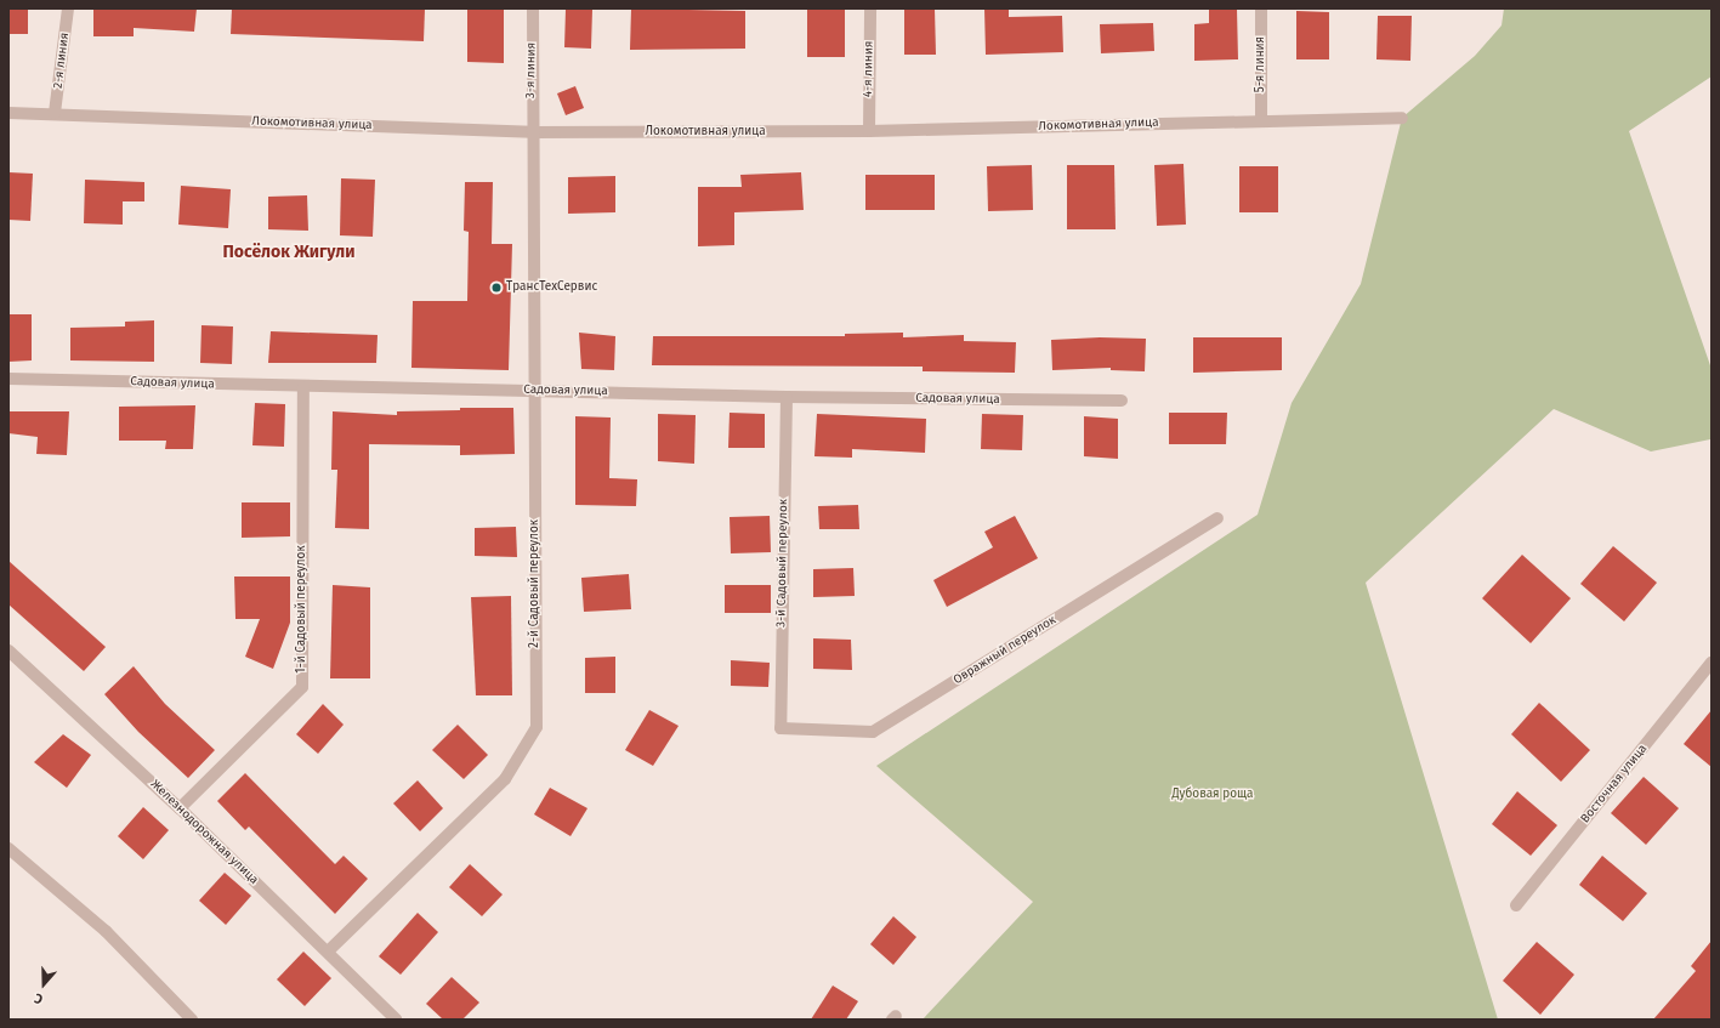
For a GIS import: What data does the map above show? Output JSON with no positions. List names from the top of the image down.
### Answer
{
  "streets": {
    "street": [
      "2-я линия",
      "5-я линия",
      "4-я линия",
      "3-я линия",
      "Локомотивная улица",
      "Садовая улица",
      "3-й Садовый переулок",
      "2-й Садовый переулок",
      "1-й Садовый переулок",
      "Овражный переулок",
      "Восточная улица",
      "Железнодорожная улица"
    ]
  },
  "crossings": [
    ["2-я линия", "Локомотивная улица"],
    ["5-я линия", "Локомотивная улица"],
    ["4-я линия", "Локомотивная улица"],
    ["3-я линия", "Локомотивная улица"],
    ["3-я линия", "2-й Садовый переулок"],
    ["Локомотивная улица", "2-й Садовый переулок"],
    ["Садовая улица", "3-й Садовый переулок"],
    ["Садовая улица", "2-й Садовый переулок"],
    ["Садовая улица", "1-й Садовый переулок"],
    ["3-й Садовый переулок", "Овражный переулок"],
    ["2-й Садовый переулок", "Железнодорожная улица"],
    ["1-й Садовый переулок", "Железнодорожная улица"]
  ],
  "districts": ["Посёлок Жигули"],
  "parks": ["Дубовая роща"],
  "places": ["ТрансТехСервис"],
  "north": "bottom"
}
